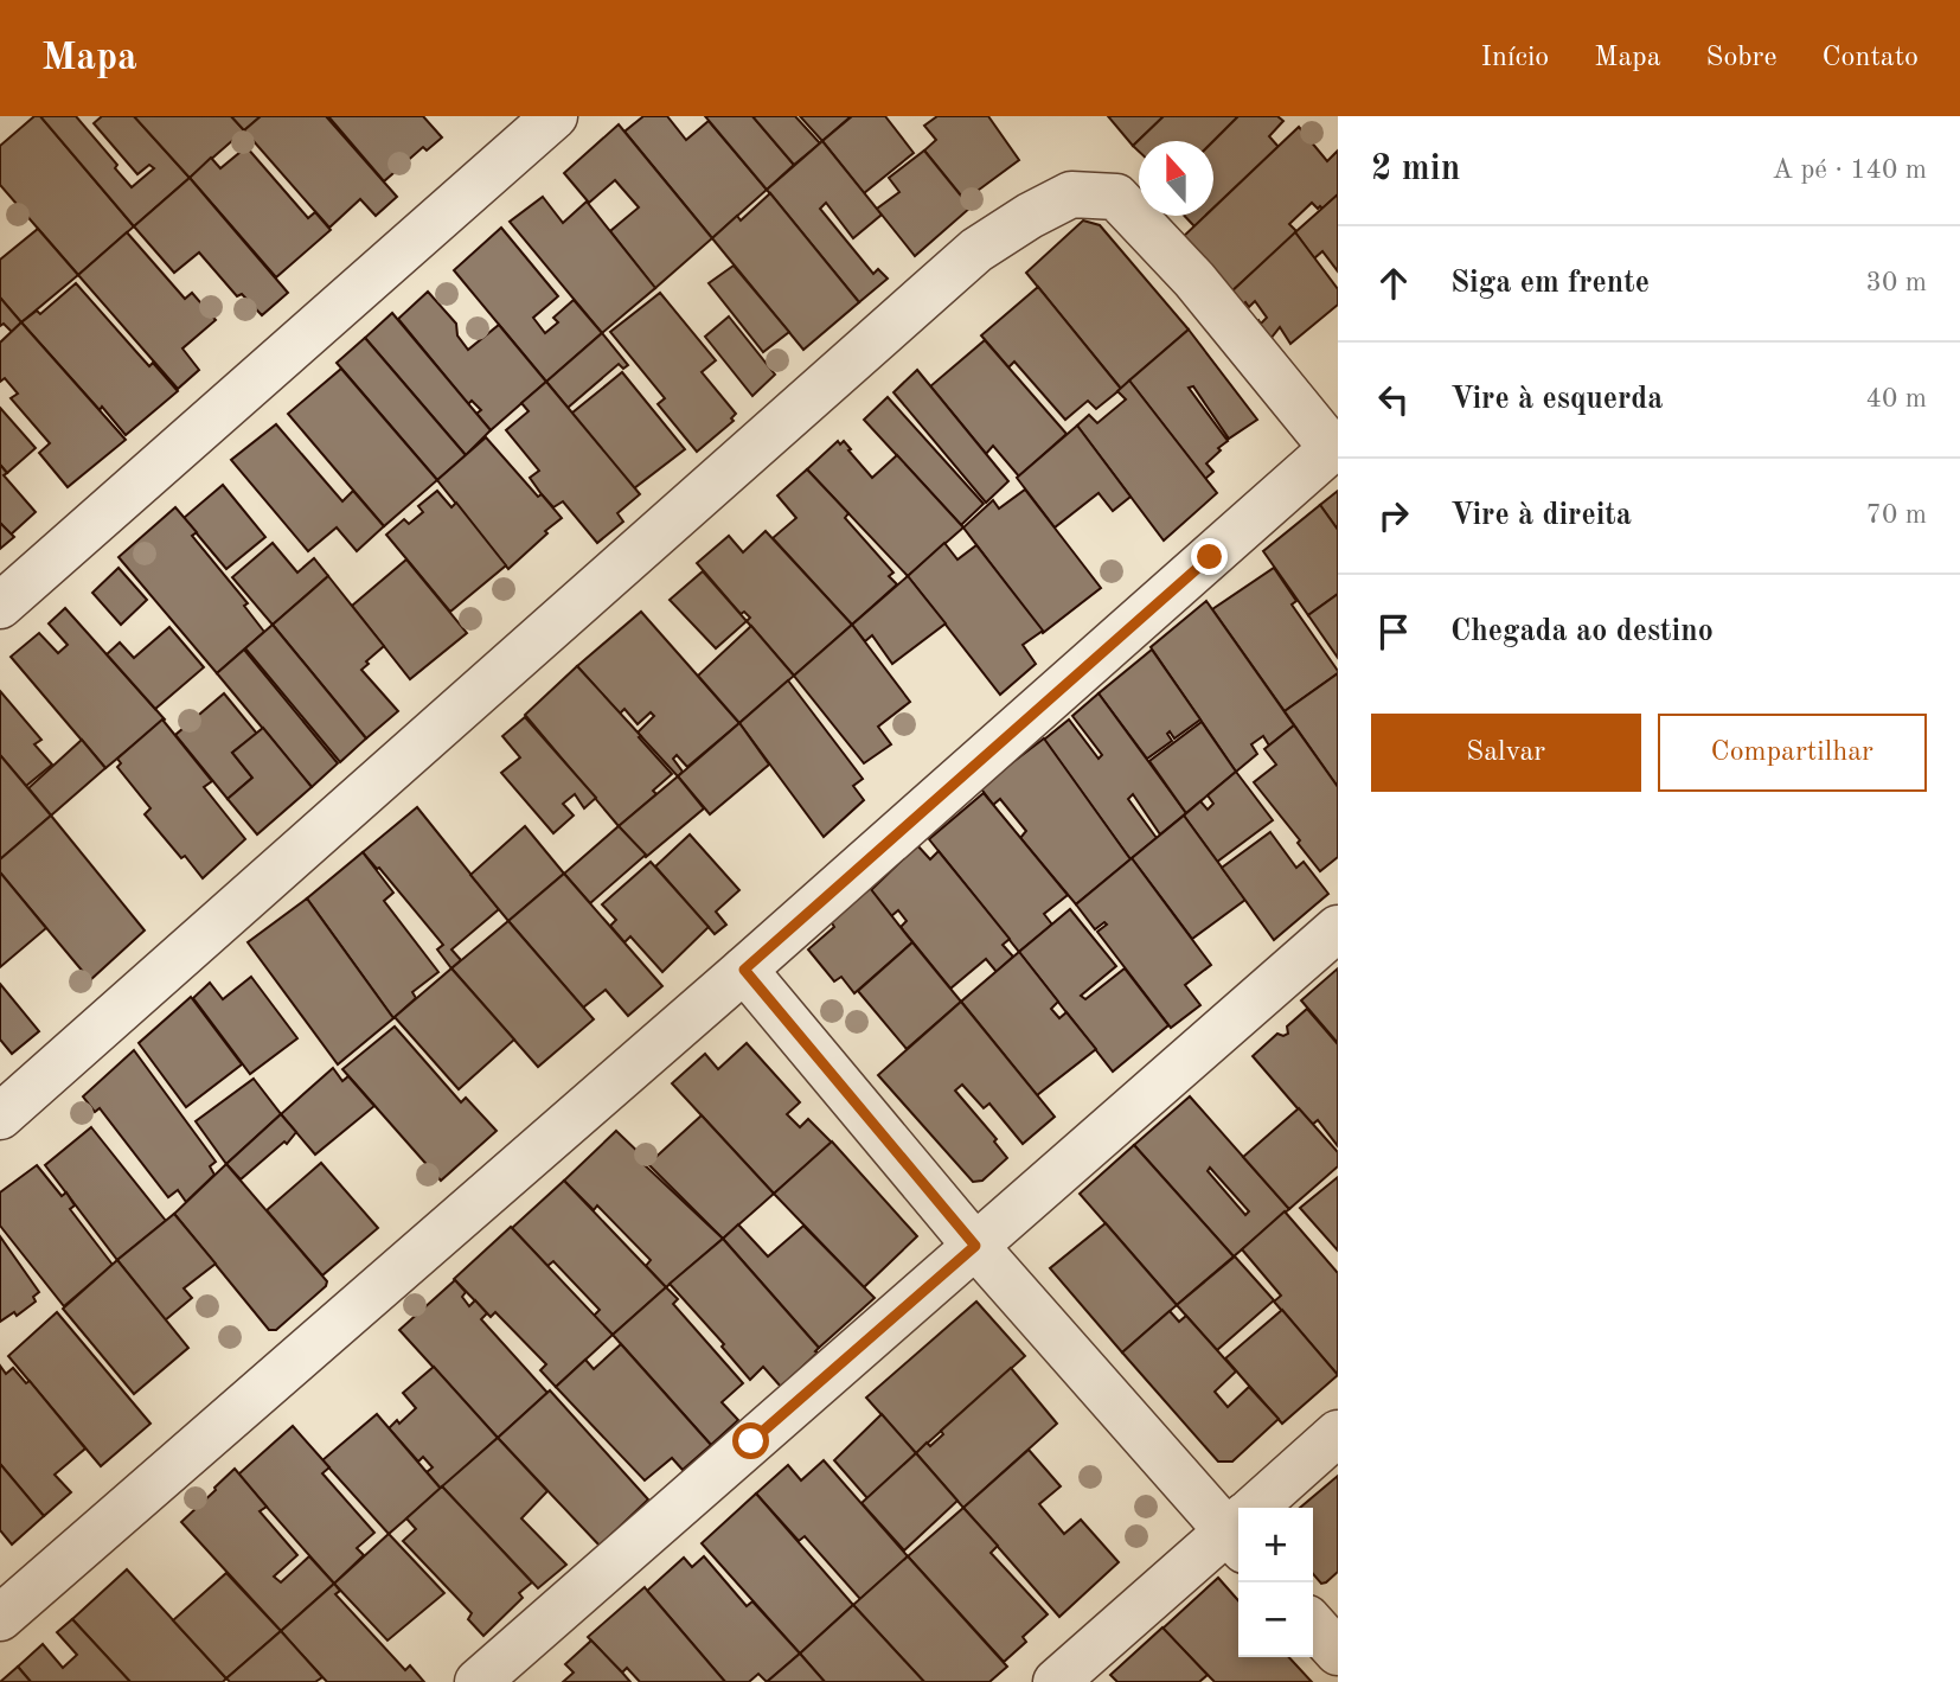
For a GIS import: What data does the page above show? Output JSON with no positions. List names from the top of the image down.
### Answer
{
  "north": "top",
  "page": {
    "header": "Mapa",
    "nav": [
      "Início",
      "Mapa",
      "Sobre",
      "Contato"
    ],
    "heading": ["2 min", "A pé · 140 m"],
    "list": [
      ["Siga em frente", "30 m"],
      ["Vire à esquerda", "40 m"],
      ["Vire à direita", "70 m"],
      "Chegada ao destino"
    ],
    "buttons": ["Salvar", "Compartilhar"],
    "map_buttons": ["+", "−"]
  }
}
